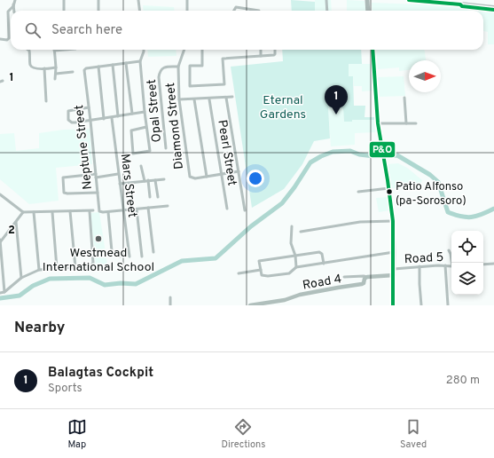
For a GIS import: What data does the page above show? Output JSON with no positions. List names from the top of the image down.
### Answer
{
  "streets": {
    "street": [
      "Opal Street",
      "Diamond Street",
      "Neptune Street",
      "Pearl Street",
      "Mars Street",
      "Road 5",
      "Road 4"
    ]
  },
  "crossings": [
    ["Opal Street", "Diamond Street"],
    ["Diamond Street", "Pearl Street"]
  ],
  "parks": ["Eternal Gardens"],
  "places": ["Patio Alfonso (pa-Sorosoro)", "Westmead International School"],
  "lines": ["transit line P&O"],
  "north": "right",
  "page": {
    "search": "Search here",
    "pins": "1",
    "heading": "Nearby",
    "list": [
      {
        "mark": "1",
        "name": "Balagtas Cockpit",
        "note": "Sports",
        "value": "280 m"
      }
    ],
    "nav": ["Map", "Directions", "Saved"]
  },
  "grid": {
    "rows": ["1", "2"]
  }
}
